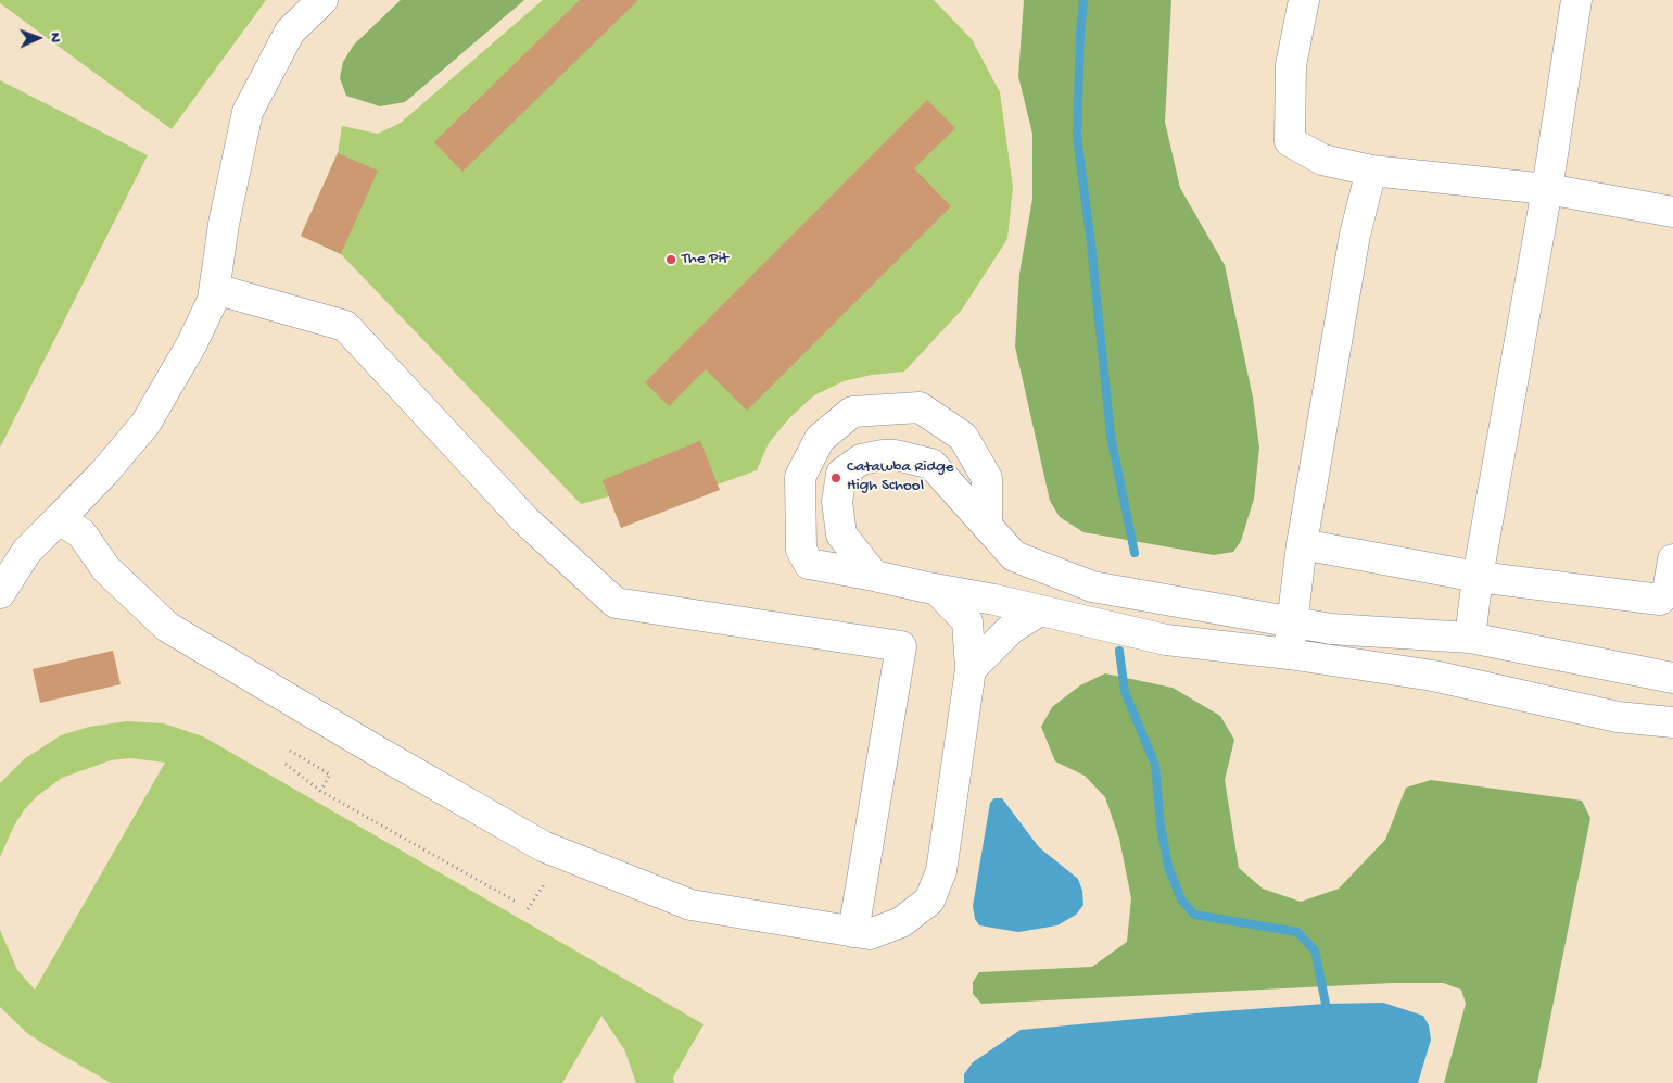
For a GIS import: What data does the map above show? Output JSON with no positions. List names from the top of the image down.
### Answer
{
  "places": ["The Pit", "Catawba Ridge High School"],
  "north": "right"
}
